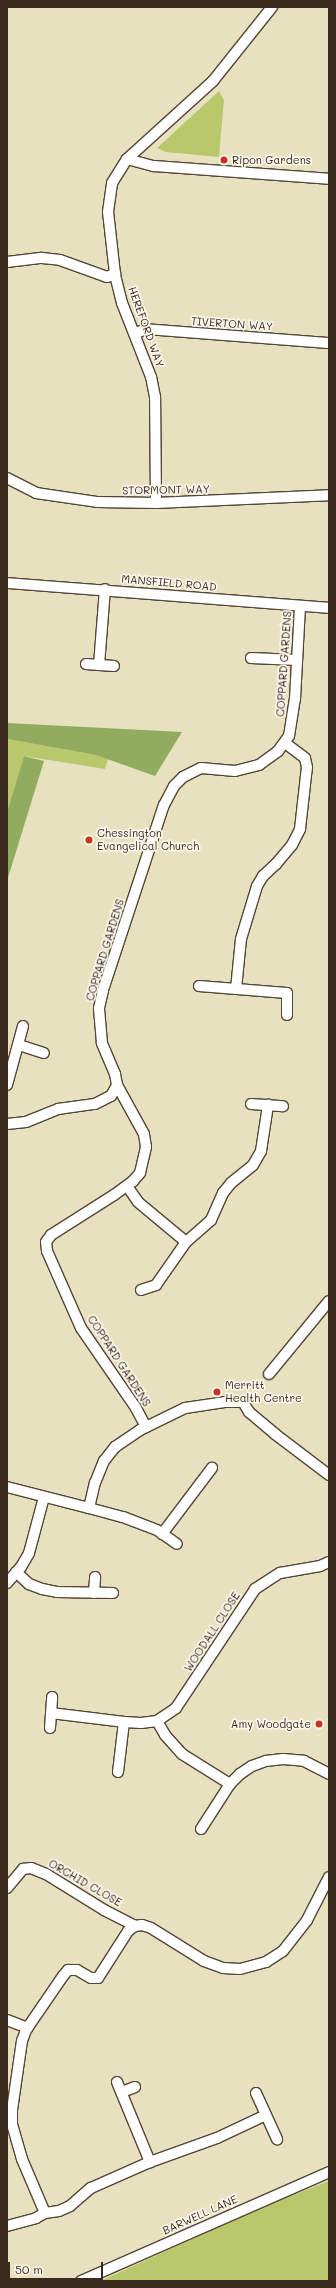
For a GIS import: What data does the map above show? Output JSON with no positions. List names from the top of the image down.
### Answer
{
  "streets": {
    "street": [
      "TIVERTON WAY",
      "HEREFORD WAY",
      "STORMONT WAY",
      "MANSFIELD ROAD",
      "COPPARD GARDENS",
      "WOODALL CLOSE",
      "ORCHID CLOSE",
      "BARWELL LANE"
    ]
  },
  "crossings": [
    ["TIVERTON WAY", "HEREFORD WAY"],
    ["HEREFORD WAY", "STORMONT WAY"],
    ["MANSFIELD ROAD", "COPPARD GARDENS"]
  ],
  "places": [
    "Ripon Gardens",
    "Chessington Evangelical Church",
    "Merritt Health Centre",
    "Amy Woodgate"
  ],
  "scale_bar": "50 m"
}
